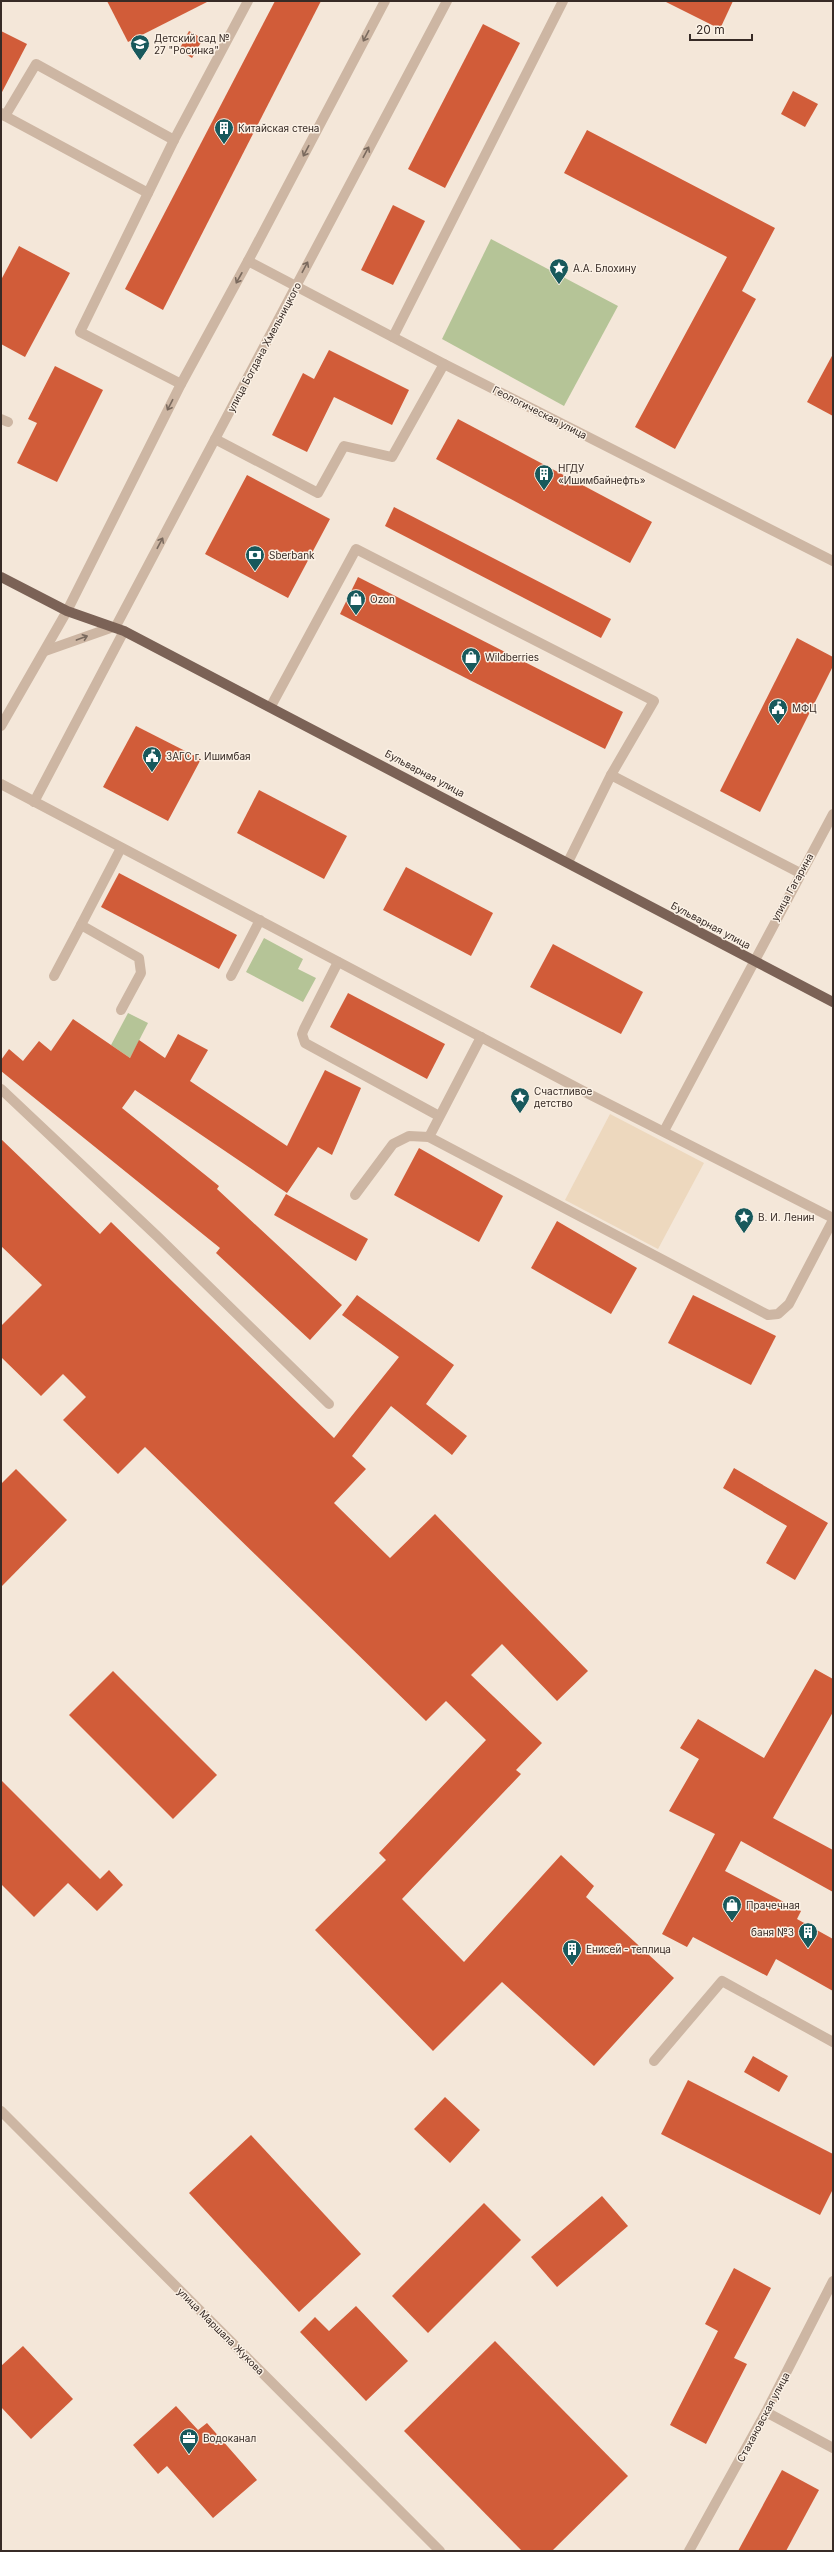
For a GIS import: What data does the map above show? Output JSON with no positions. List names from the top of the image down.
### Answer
{
  "streets": {
    "main road": ["Бульварная улица"],
    "street": [
      "улица Богдана Хмельницкого",
      "Геологическая улица",
      "улица Гагарина",
      "улица Маршала Жукова",
      "Стахановская улица"
    ]
  },
  "crossings": [
    ["улица Богдана Хмельницкого", "Геологическая улица"],
    ["улица Богдана Хмельницкого", "Бульварная улица"],
    ["Бульварная улица", "улица Гагарина"]
  ],
  "places": {
    "school or university": ["Детский сад № 27 \"Росинка\""],
    "building": [
      "Китайская стена",
      "НГДУ «Ишимбайнефть»",
      "баня №3",
      "Енисей - теплица"
    ],
    "place": ["А.А. Блохину", "Счастливое детство", "В. И. Ленин"],
    "bank": ["Sberbank"],
    "shop": ["Ozon", "Wildberries", "Прачечная"],
    "public building": ["МФЦ", "ЗАГС г. Ишимбая"],
    "office": ["Водоканал"]
  },
  "scale_bar": "20 m"
}
